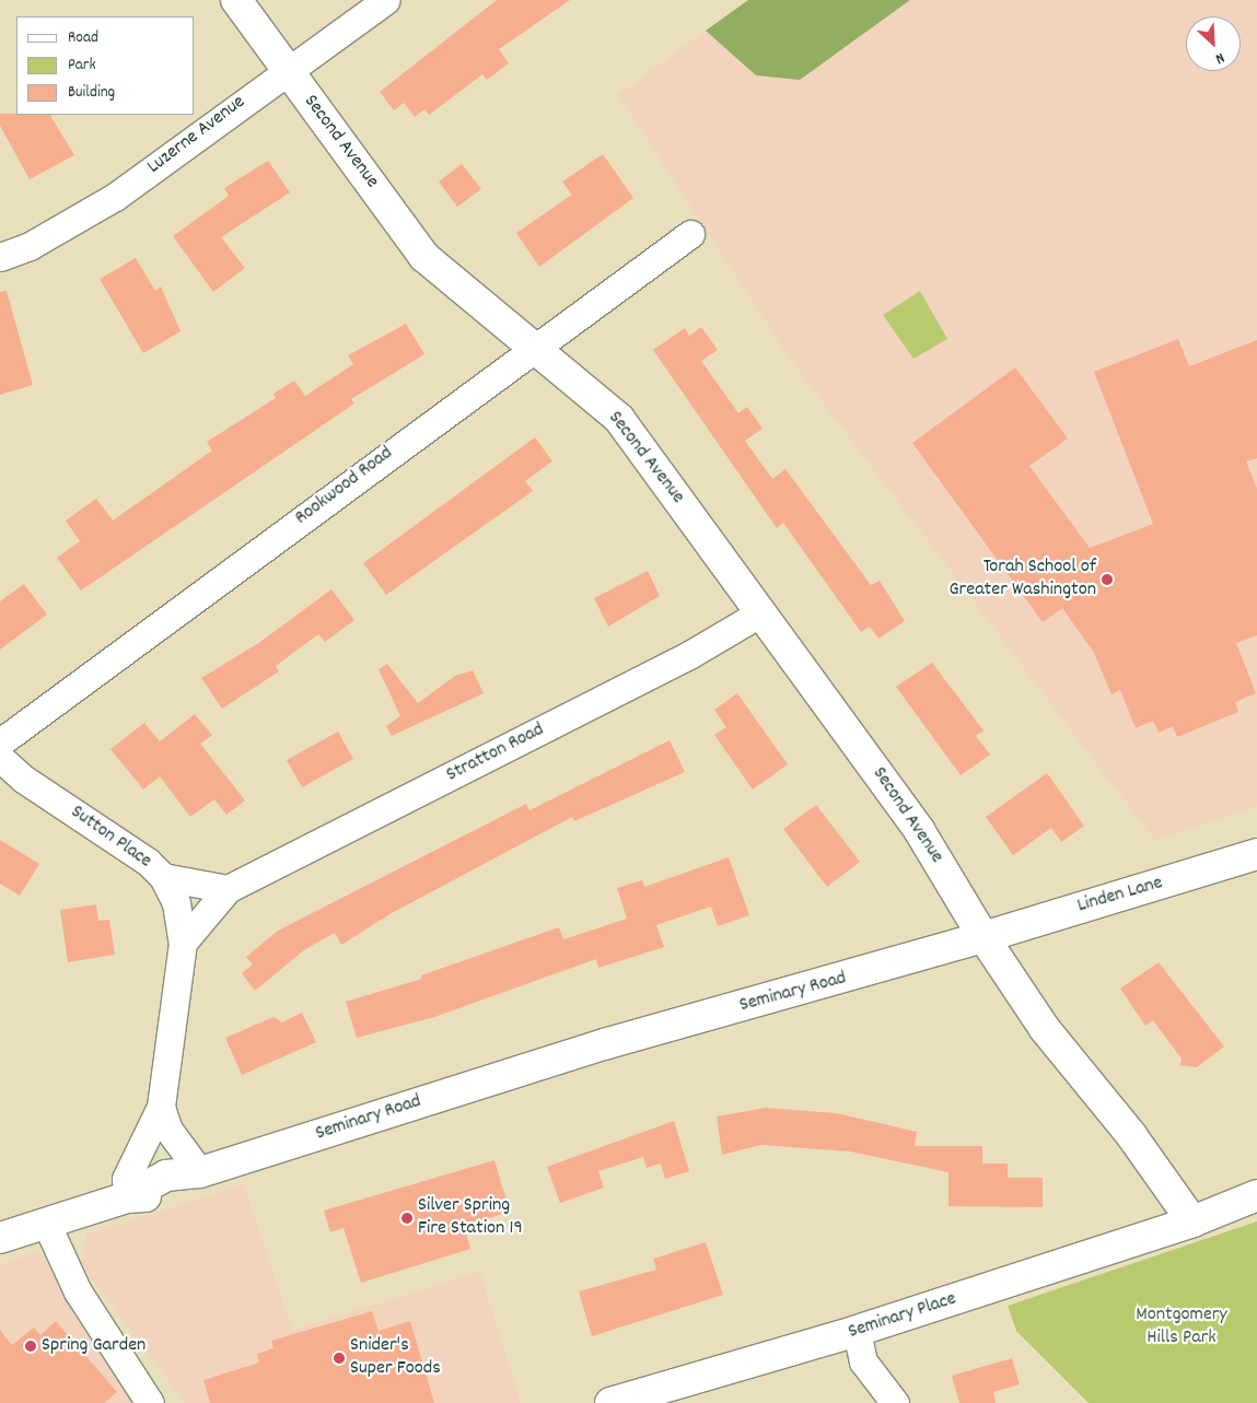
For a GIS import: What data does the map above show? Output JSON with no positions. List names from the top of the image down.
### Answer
{
  "streets": {
    "street": [
      "Luzerne Avenue",
      "Second Avenue",
      "Rookwood Road",
      "Stratton Road",
      "Sutton Place",
      "Linden Lane",
      "Seminary Road",
      "Seminary Place"
    ]
  },
  "crossings": [
    ["Luzerne Avenue", "Second Avenue"],
    ["Second Avenue", "Rookwood Road"],
    ["Second Avenue", "Stratton Road"],
    ["Second Avenue", "Linden Lane"],
    ["Second Avenue", "Seminary Road"],
    ["Stratton Road", "Sutton Place"],
    ["Sutton Place", "Seminary Road"],
    ["Linden Lane", "Seminary Road"]
  ],
  "parks": ["Montgomery Hills Park"],
  "places": [
    "Torah School of Greater Washington",
    "Silver Spring Fire Station 19",
    "Spring Garden",
    "Snider's Super Foods"
  ],
  "legend": ["Road", "Park", "Building"],
  "north": "bottom right"
}
